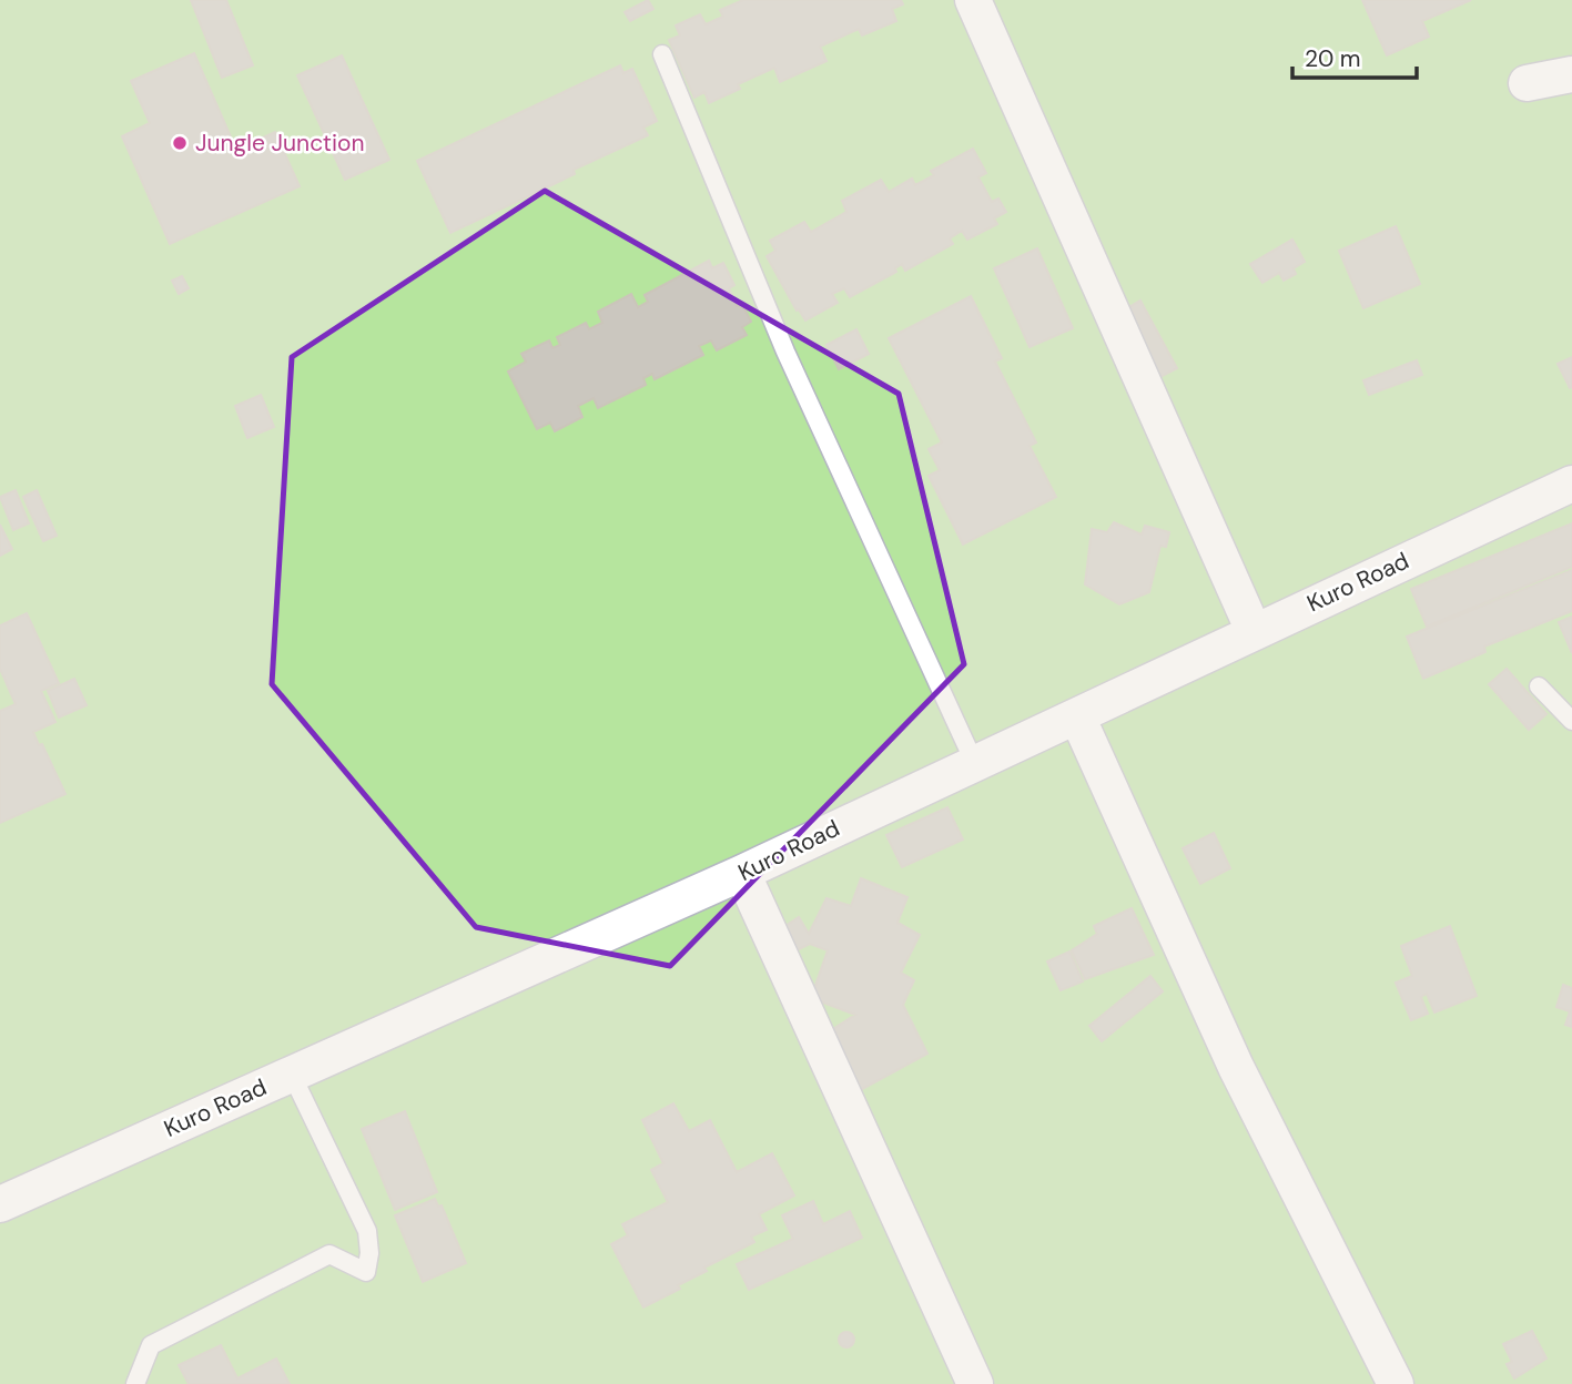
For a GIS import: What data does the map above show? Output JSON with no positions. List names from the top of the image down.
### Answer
{
  "streets": {
    "street": ["Kuro Road"]
  },
  "places": ["Jungle Junction"],
  "scale_bar": "20 m"
}
